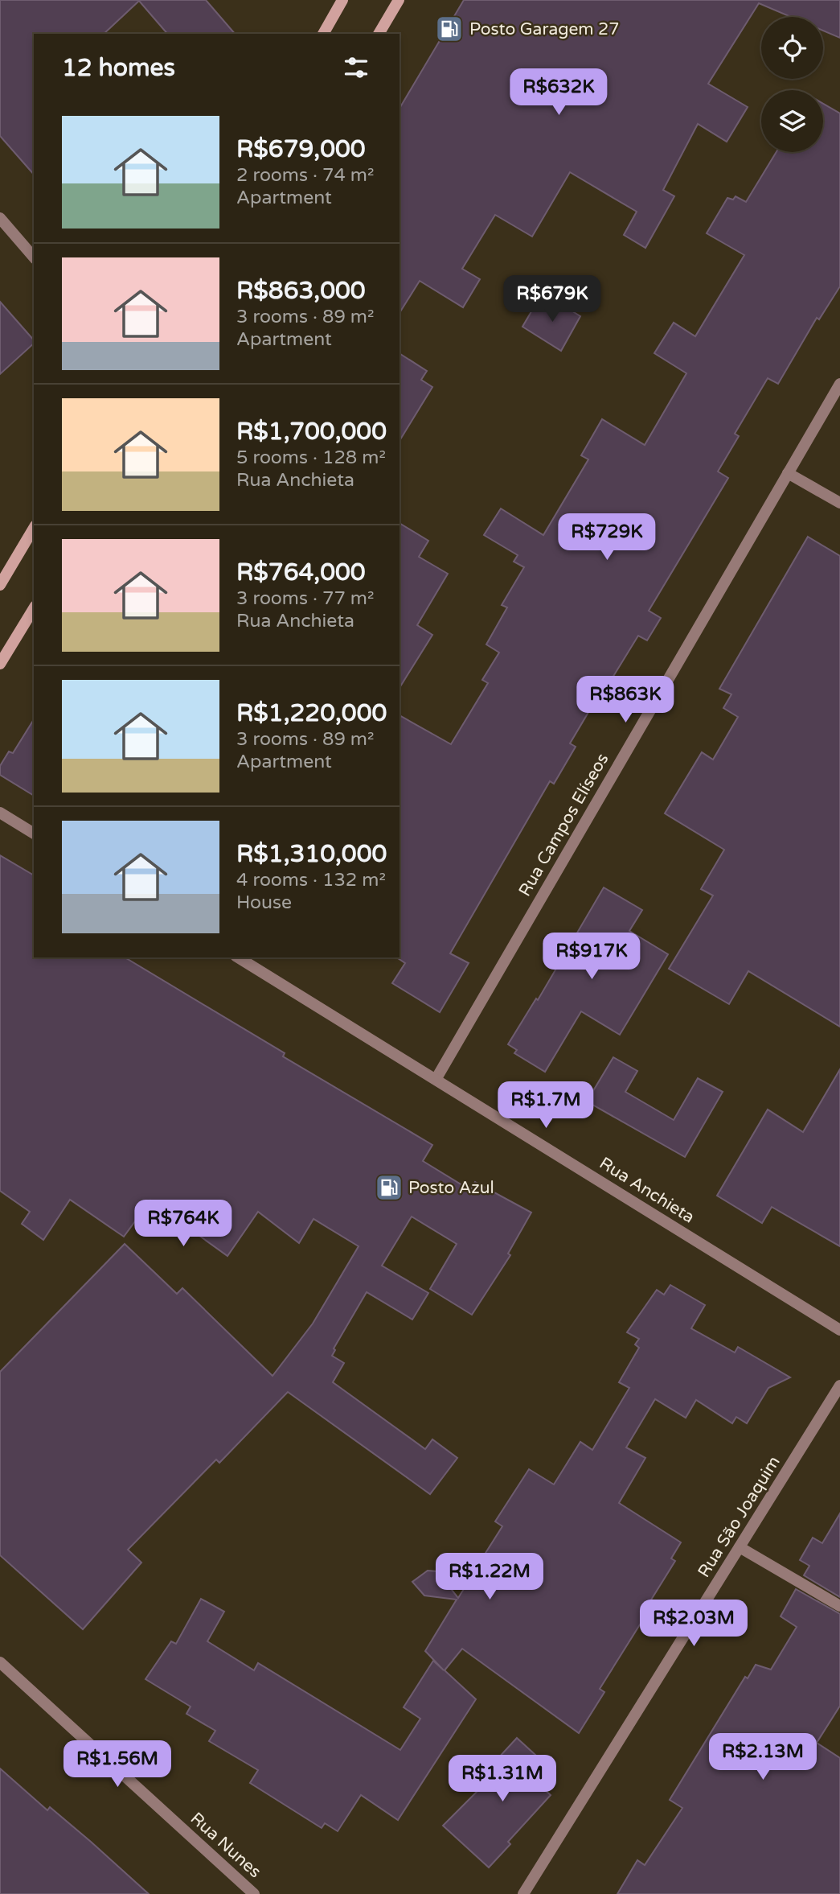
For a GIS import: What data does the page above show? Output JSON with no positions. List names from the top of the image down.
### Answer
{
  "streets": {
    "street": [
      "Rua Campos Elíseos",
      "Rua Anchieta",
      "Rua São Joaquim",
      "Rua Nunes"
    ]
  },
  "crossings": [
    ["Rua Campos Elíseos", "Rua Anchieta"]
  ],
  "places": {
    "fuel station": ["Posto Garagem 27", "Posto Azul"]
  },
  "page": {
    "heading": "12 homes",
    "price": [
      "R$632K",
      "R$679K",
      "R$729K",
      "R$863K",
      "R$917K",
      "R$1.7M",
      "R$764K",
      "R$1.22M",
      "R$2.03M",
      "R$2.13M",
      "R$1.56M",
      "R$1.31M"
    ],
    "list": [
      {
        "name": "R$679,000",
        "note": "2 rooms · 74 m² · Apartment"
      },
      {
        "name": "R$863,000",
        "note": "3 rooms · 89 m² · Apartment"
      },
      {
        "name": "R$1,700,000",
        "note": "5 rooms · 128 m² · Rua Anchieta"
      },
      {
        "name": "R$764,000",
        "note": "3 rooms · 77 m² · Rua Anchieta"
      },
      {
        "name": "R$1,220,000",
        "note": "3 rooms · 89 m² · Apartment"
      },
      {
        "name": "R$1,310,000",
        "note": "4 rooms · 132 m² · House"
      }
    ]
  }
}
